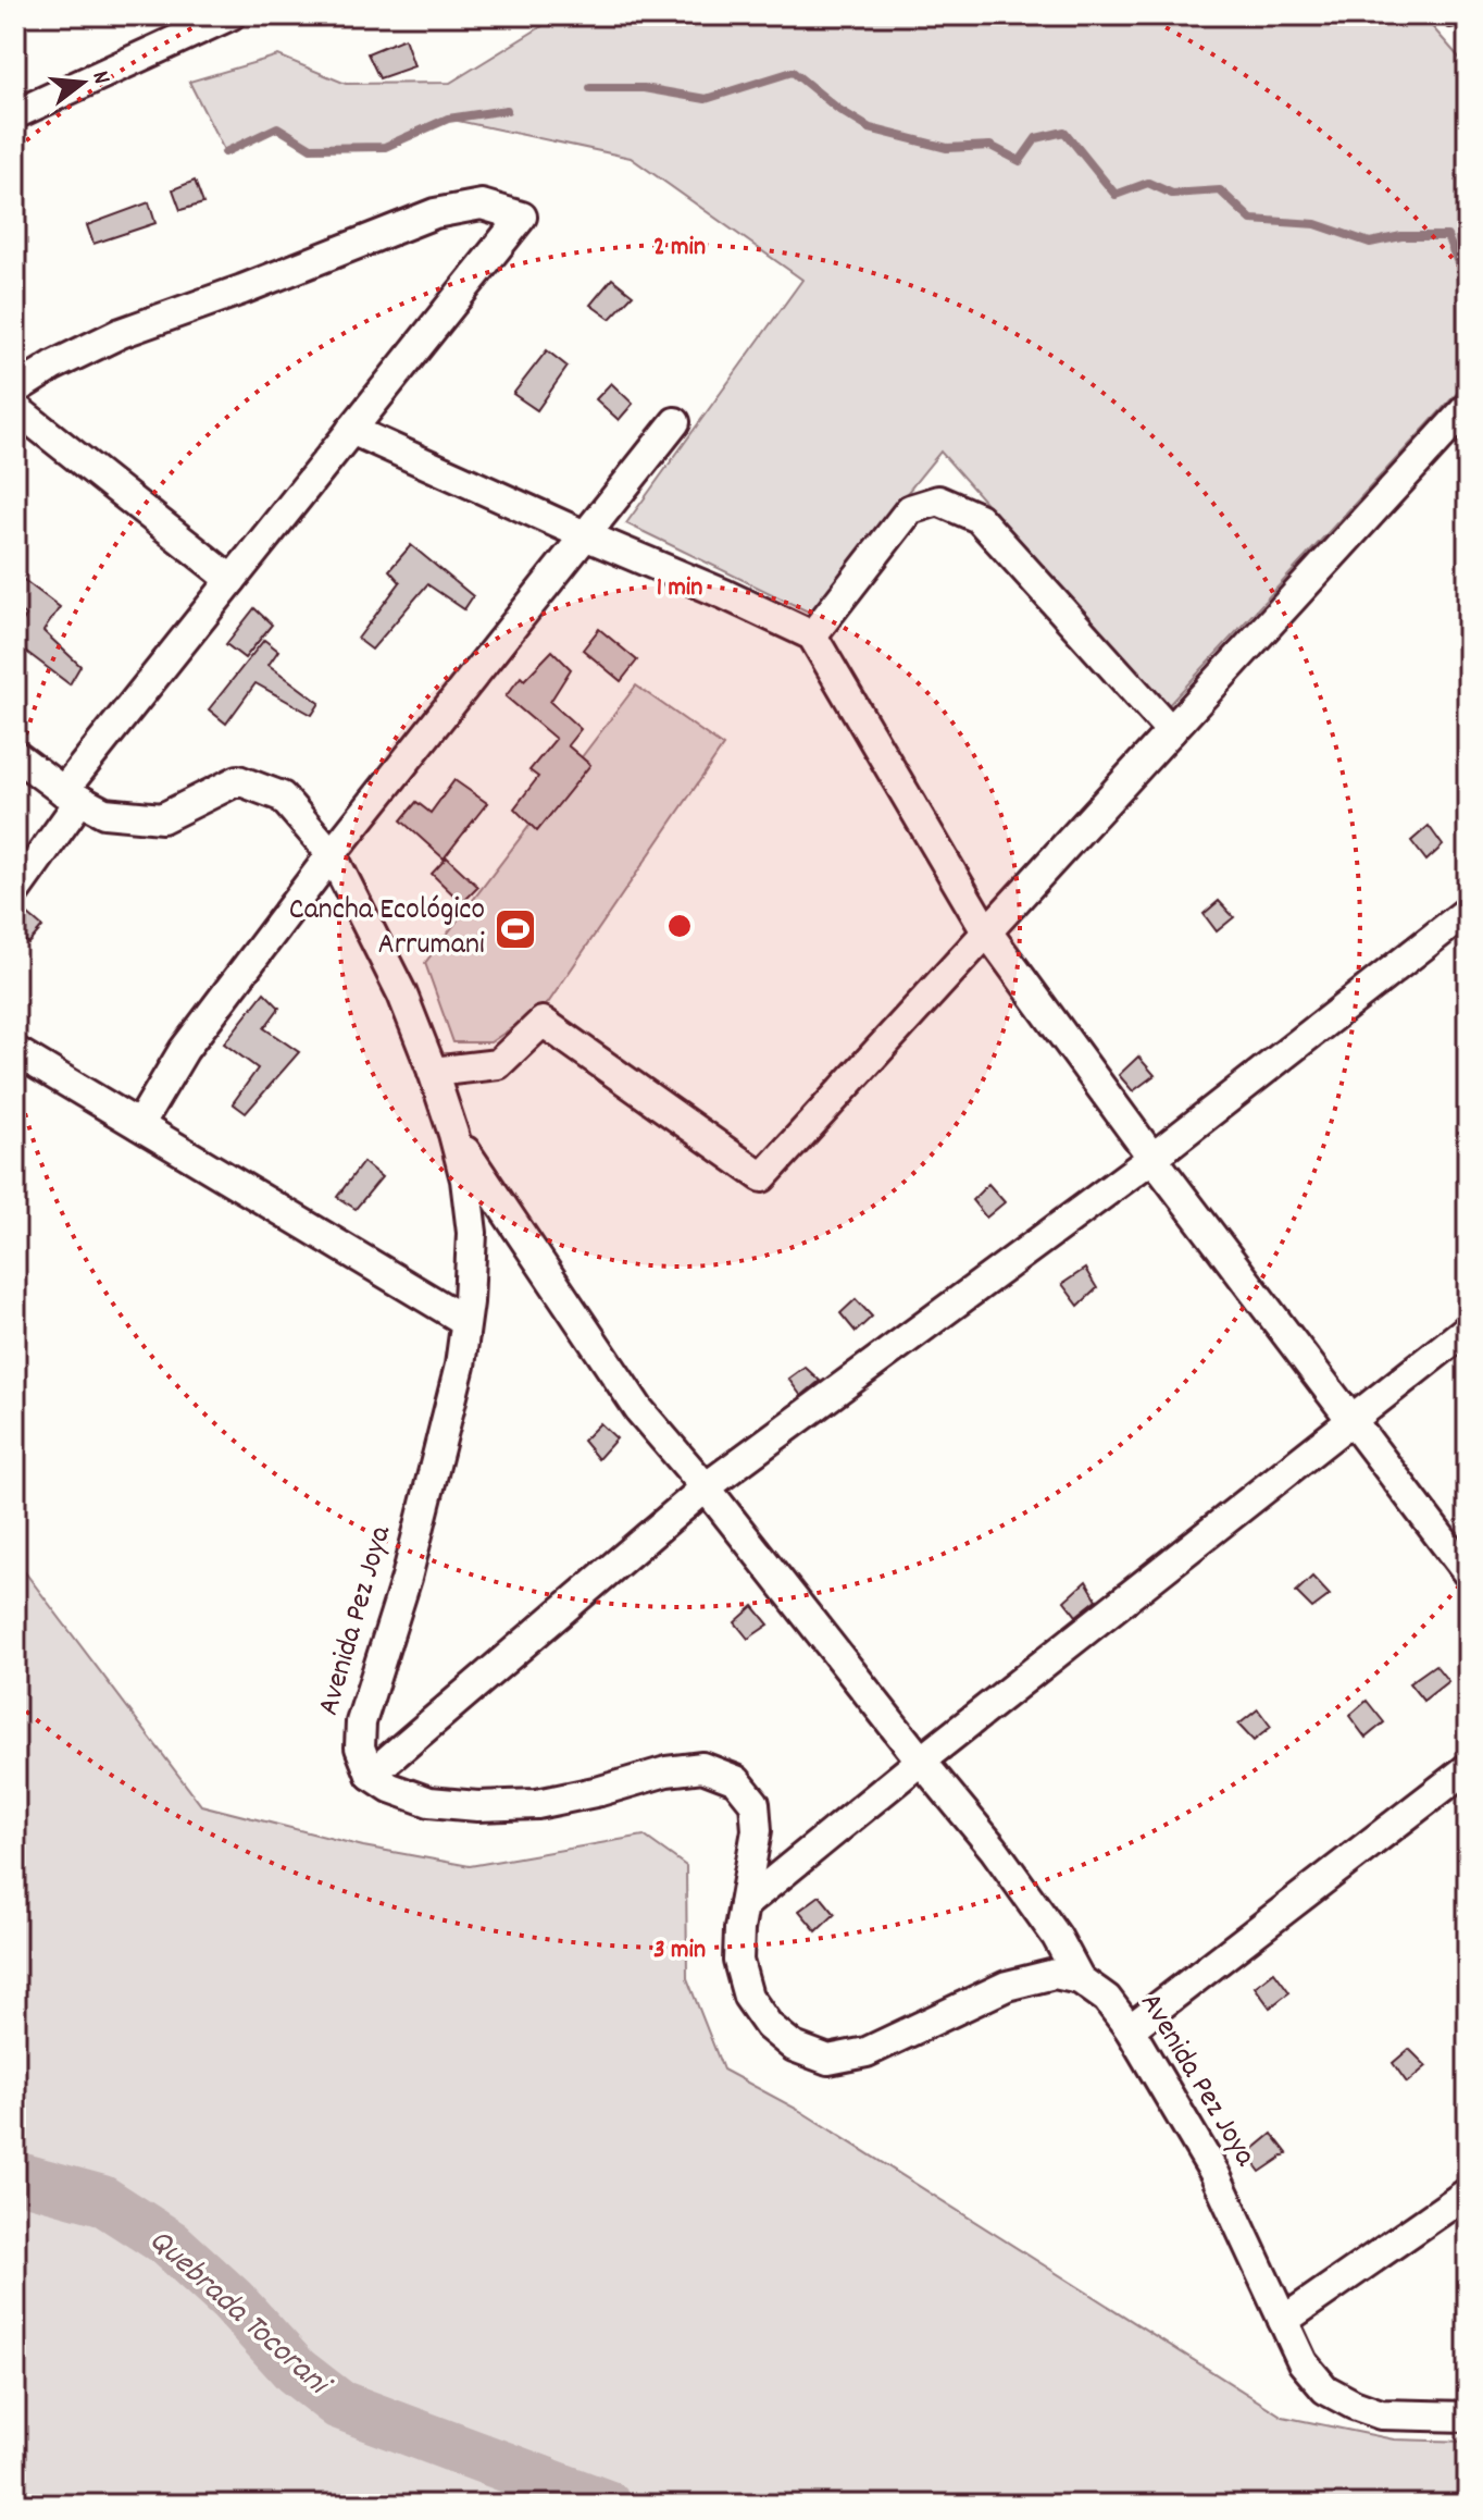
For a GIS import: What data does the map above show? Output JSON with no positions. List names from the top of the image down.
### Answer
{
  "streets": {
    "street": ["Avenida Pez Joya"]
  },
  "water": ["Quebrada Tocorani"],
  "places": {
    "sports": ["Cancha Ecológico Arrumani"]
  },
  "north": "right",
  "rings": ["2 min", "1 min", "3 min"]
}
